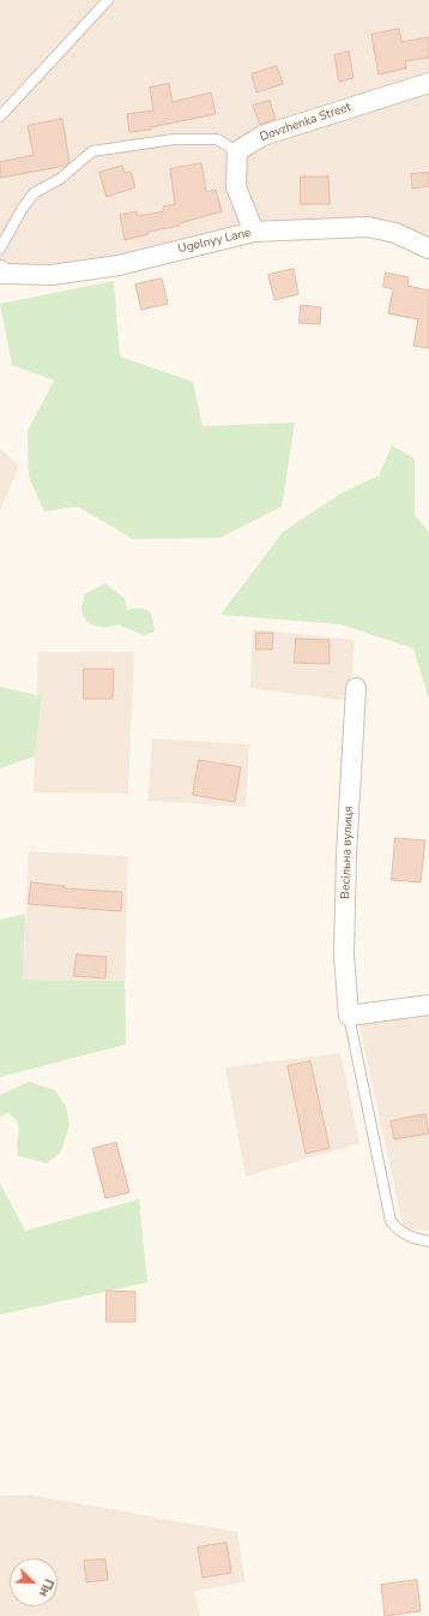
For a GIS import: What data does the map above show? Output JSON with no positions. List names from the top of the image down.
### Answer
{
  "streets": {
    "street": ["Dovzhenka Street", "Ugolnyy Lane", "Весільна вулиця"]
  },
  "north": "bottom right"
}
